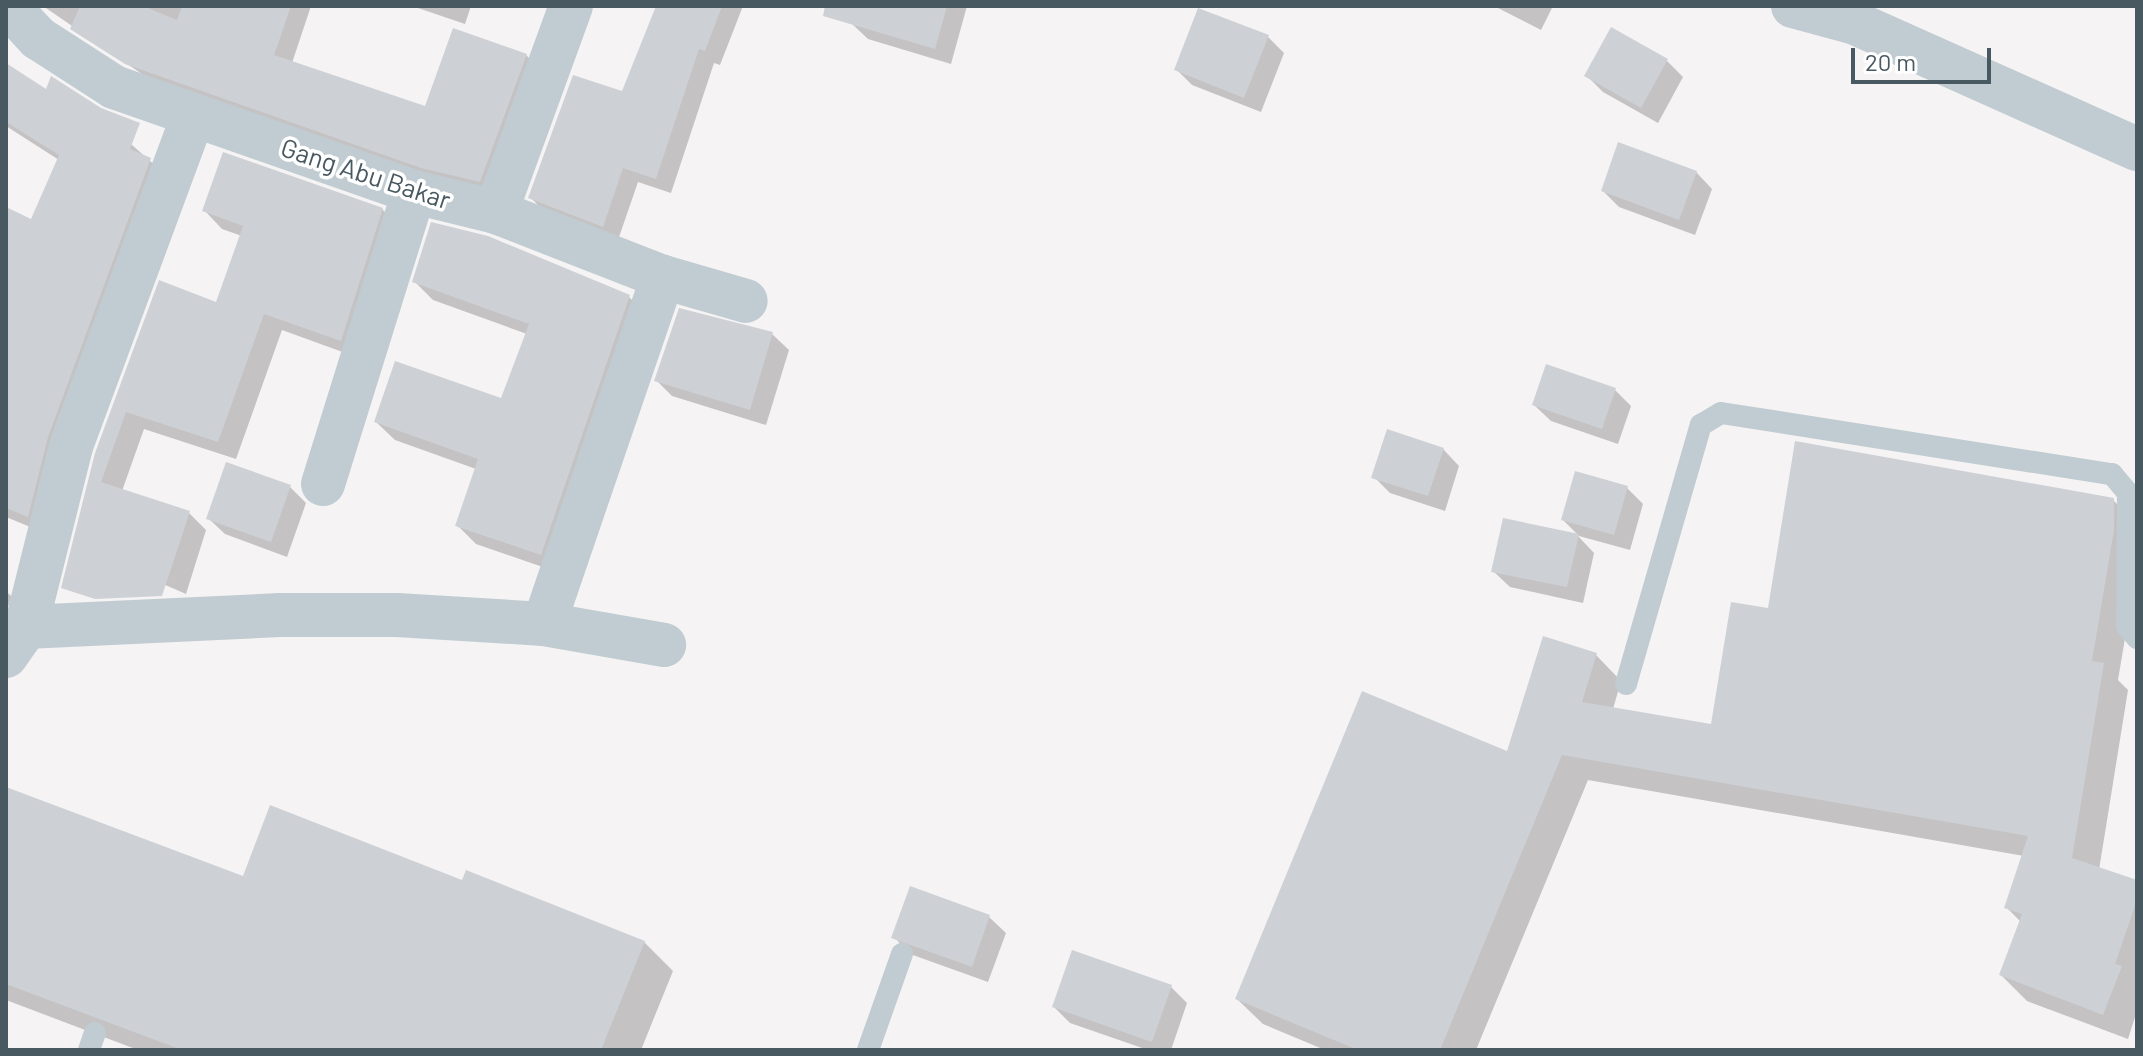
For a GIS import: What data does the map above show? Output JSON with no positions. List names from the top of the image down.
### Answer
{
  "streets": {
    "street": ["Gang Abu Bakar"]
  },
  "scale_bar": "20 m"
}
